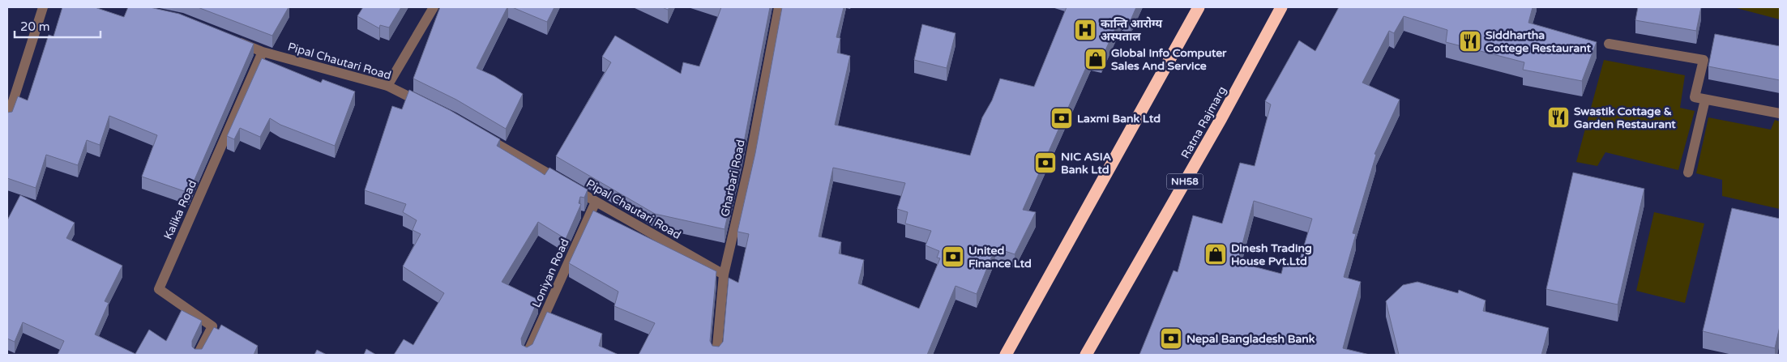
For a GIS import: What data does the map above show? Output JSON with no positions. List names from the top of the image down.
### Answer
{
  "streets": {
    "highway": ["Ratna Rajmarg", "NH58"],
    "street": [
      "Pipal Chautari Road",
      "Gharbari Road",
      "Kalika Road",
      "Loniyan Road"
    ]
  },
  "crossings": [
    ["Pipal Chautari Road", "Gharbari Road"],
    ["Pipal Chautari Road", "Kalika Road"],
    ["Pipal Chautari Road", "Loniyan Road"]
  ],
  "places": {
    "hospital": ["कान्ति आराेग्य अस्पताल"],
    "restaurant": ["Siddhartha Cottege Restaurant", "Swastik Cottage & Garden Restaurant"],
    "shop": ["Global Info Computer Sales And Service", "Dinesh Trading House Pvt.Ltd"],
    "bank": [
      "Laxmi Bank Ltd",
      "NIC ASIA Bank Ltd",
      "United Finance Ltd",
      "Nepal Bangladesh Bank"
    ]
  },
  "scale_bar": "20 m"
}
